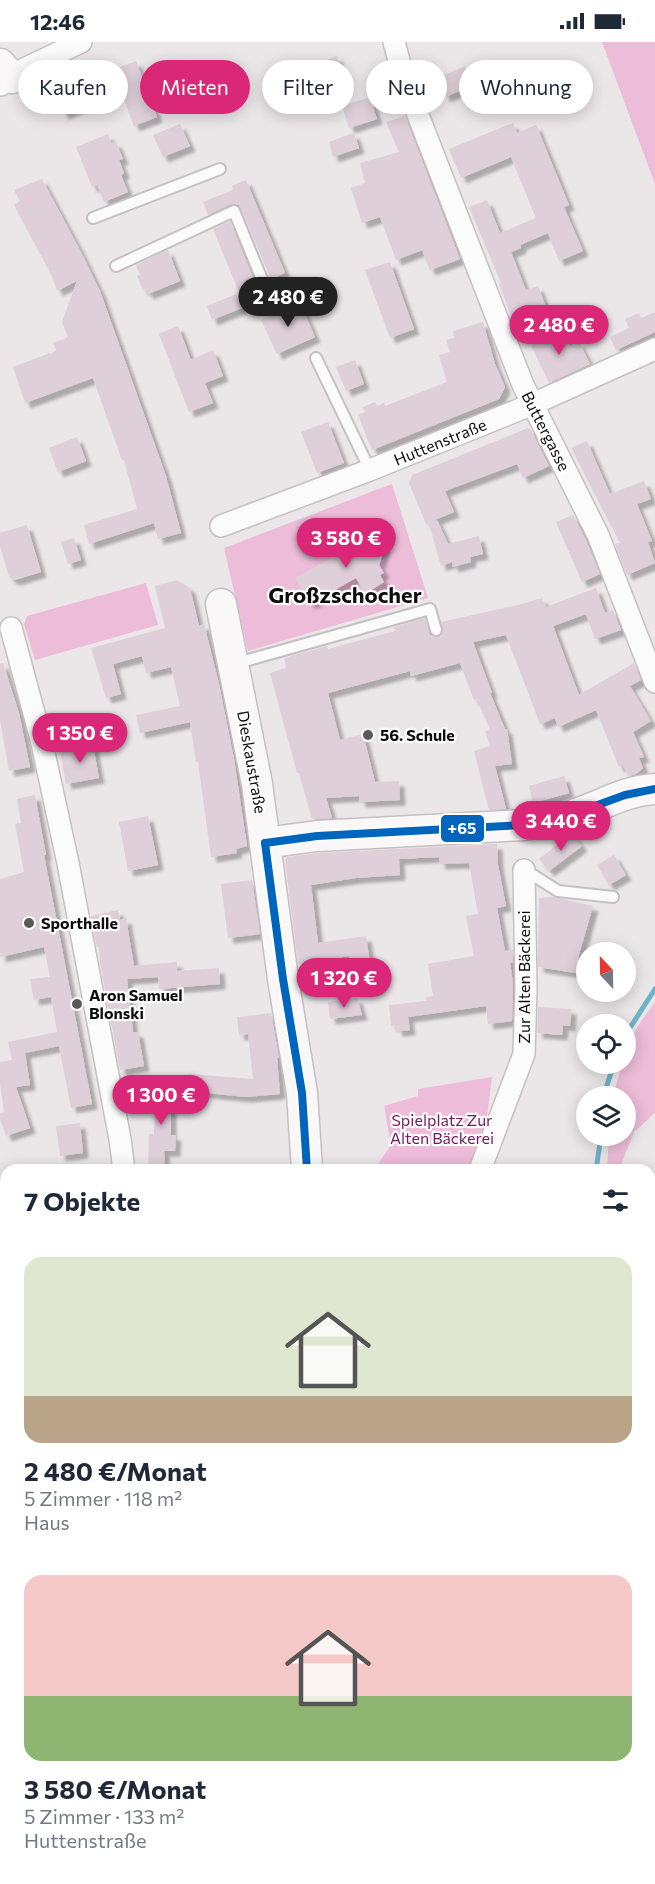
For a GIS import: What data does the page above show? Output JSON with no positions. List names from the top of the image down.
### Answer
{
  "streets": {
    "main road": ["Dieskaustraße"],
    "street": ["Buttergasse", "Huttenstraße", "Zur Alten Bäckerei"]
  },
  "crossings": [
    ["Buttergasse", "Huttenstraße"]
  ],
  "districts": ["Großzschocher"],
  "parks": ["Spielplatz Zur Alten Bäckerei"],
  "places": ["56. Schule", "Sporthalle", "Aron Samuel Blonski"],
  "lines": ["transit line +65"],
  "north": "top",
  "page": {
    "status": "12:46",
    "chip": [
      "Kaufen",
      "Mieten",
      "Filter",
      "Neu",
      "Wohnung"
    ],
    "price": [
      "2 480 €",
      "2 480 €",
      "3 580 €",
      "1 350 €",
      "3 440 €",
      "1 320 €",
      "1 300 €"
    ],
    "heading": "7 Objekte",
    "list": [
      {
        "name": "2 480 €/Monat",
        "note": "5 Zimmer · 118 m² · Haus"
      },
      {
        "name": "3 580 €/Monat",
        "note": "5 Zimmer · 133 m² · Huttenstraße"
      }
    ]
  }
}
